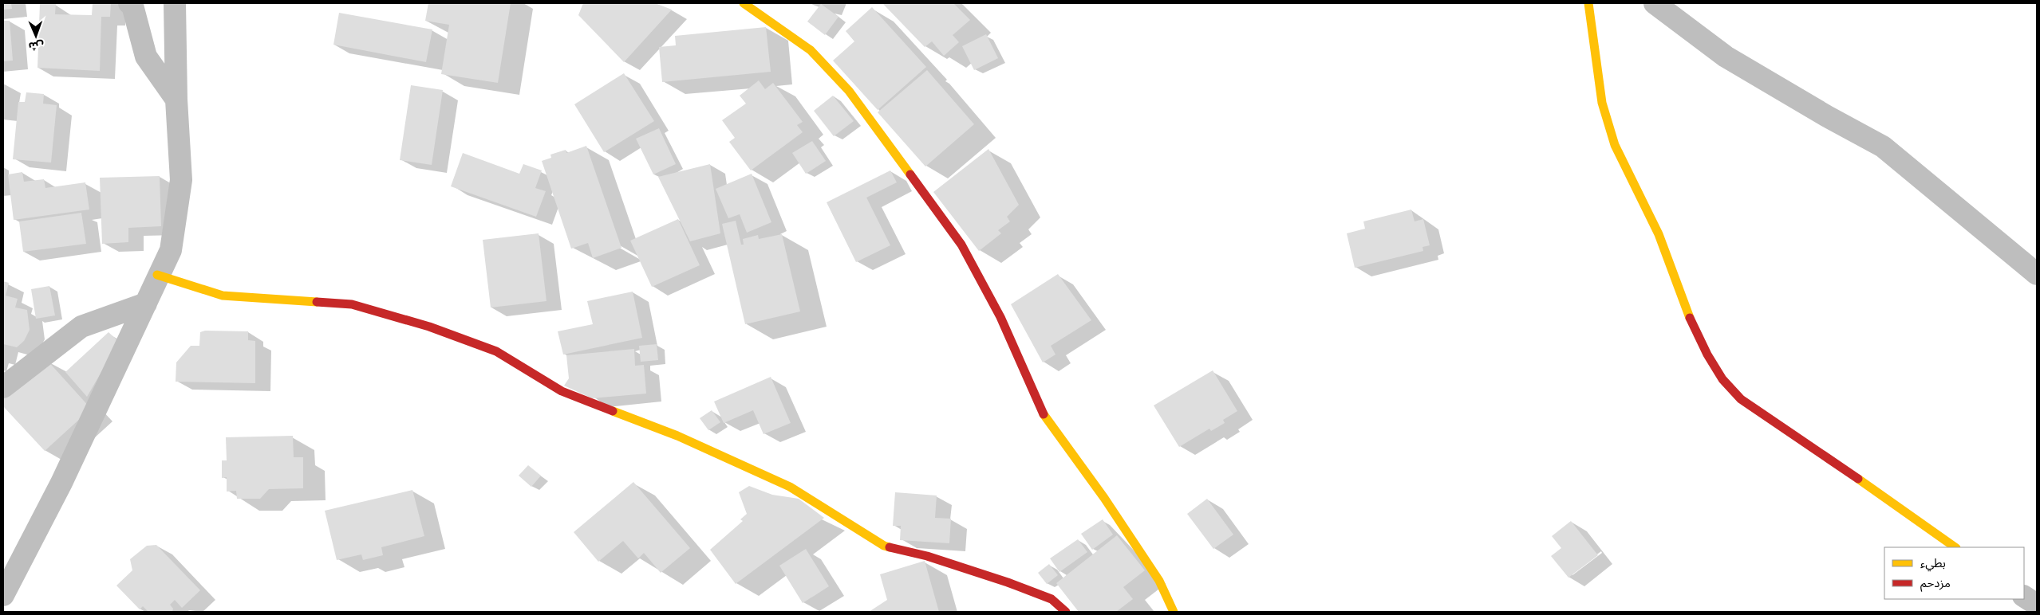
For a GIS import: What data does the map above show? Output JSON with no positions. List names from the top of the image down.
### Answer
{
  "legend": ["بطيء", "مزدحم"],
  "north": "bottom"
}
